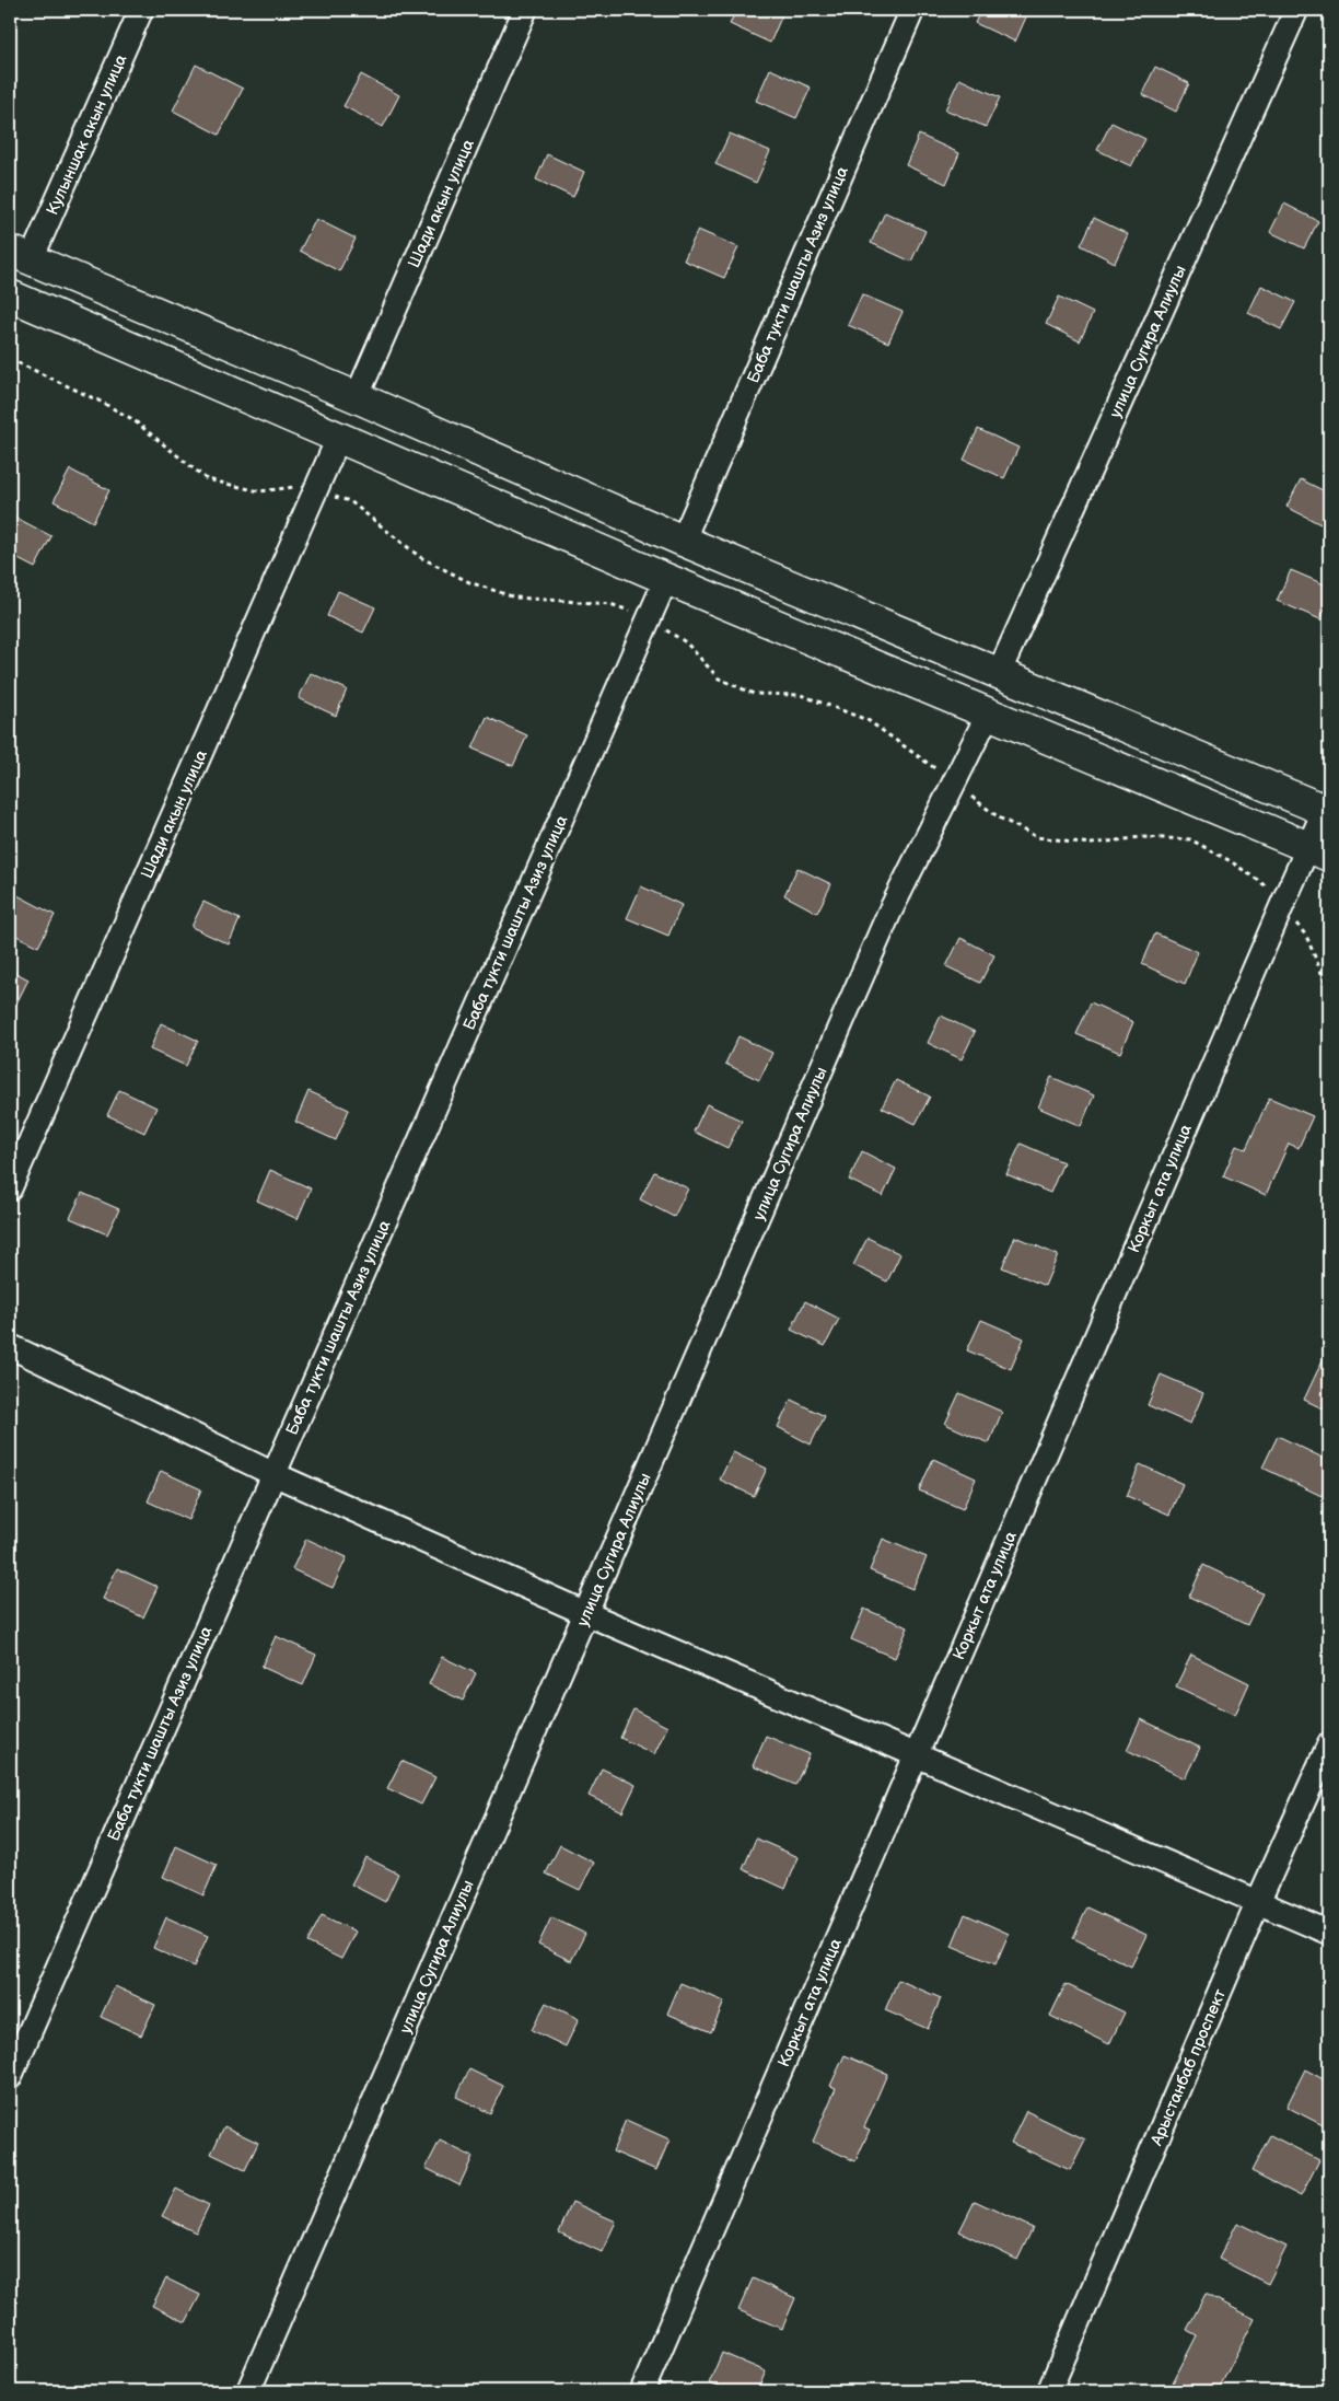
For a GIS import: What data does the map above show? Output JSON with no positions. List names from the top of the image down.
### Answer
{
  "streets": {
    "street": [
      "Кулыншак акын улица",
      "Шади акын улица",
      "Баба тукти шашты Азиз улица",
      "улица Сугира Алиулы",
      "Коркыт ата улица",
      "Арыстанбаб проспект"
    ]
  }
}
